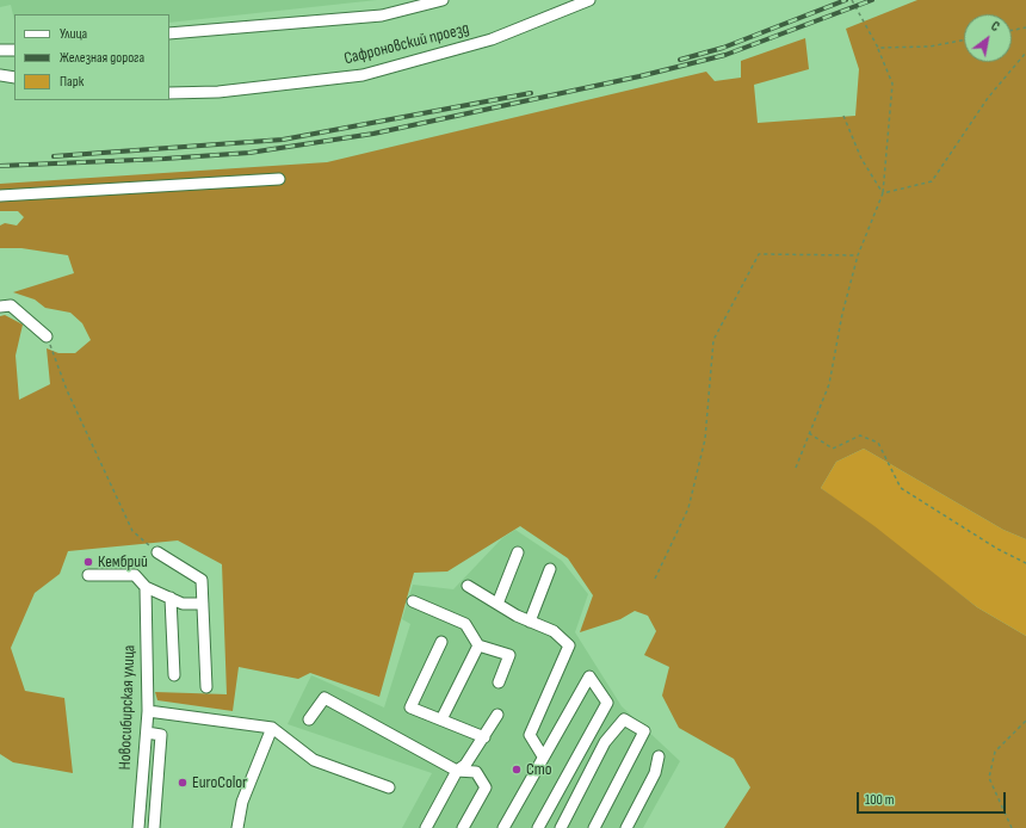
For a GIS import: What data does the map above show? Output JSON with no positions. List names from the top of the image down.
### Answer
{
  "streets": {
    "street": ["Сафроновский проезд", "Новосибирская улица"]
  },
  "places": ["Кембрий", "Сто", "EuroColor"],
  "legend": ["Улица", "Железная дорога", "Парк"],
  "scale_bar": "100 m",
  "north": "top right"
}
